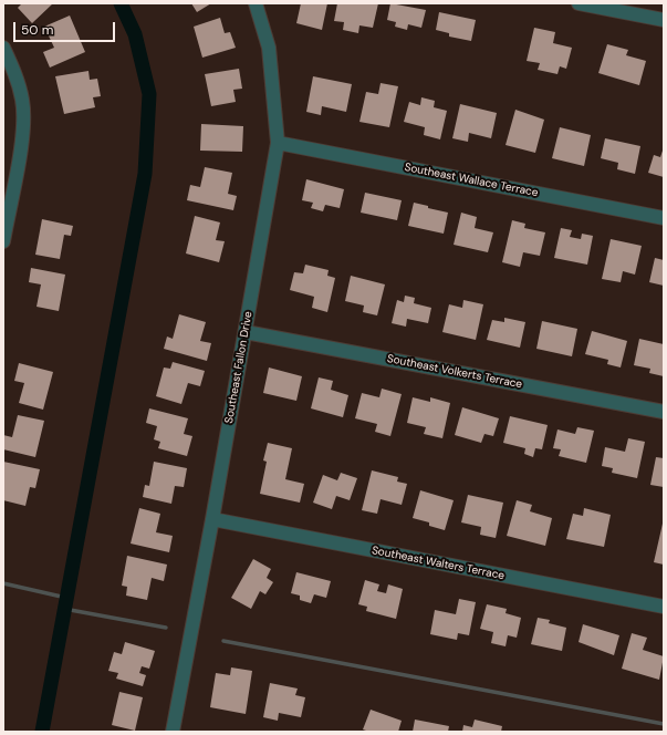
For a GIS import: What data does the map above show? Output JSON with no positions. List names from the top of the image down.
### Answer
{
  "streets": {
    "street": [
      "Southeast Wallace Terrace",
      "Southeast Fallon Drive",
      "Southeast Volkerts Terrace",
      "Southeast Walters Terrace"
    ]
  },
  "crossings": [
    ["Southeast Wallace Terrace", "Southeast Fallon Drive"],
    ["Southeast Fallon Drive", "Southeast Volkerts Terrace"],
    ["Southeast Fallon Drive", "Southeast Walters Terrace"]
  ],
  "scale_bar": "50 m"
}
